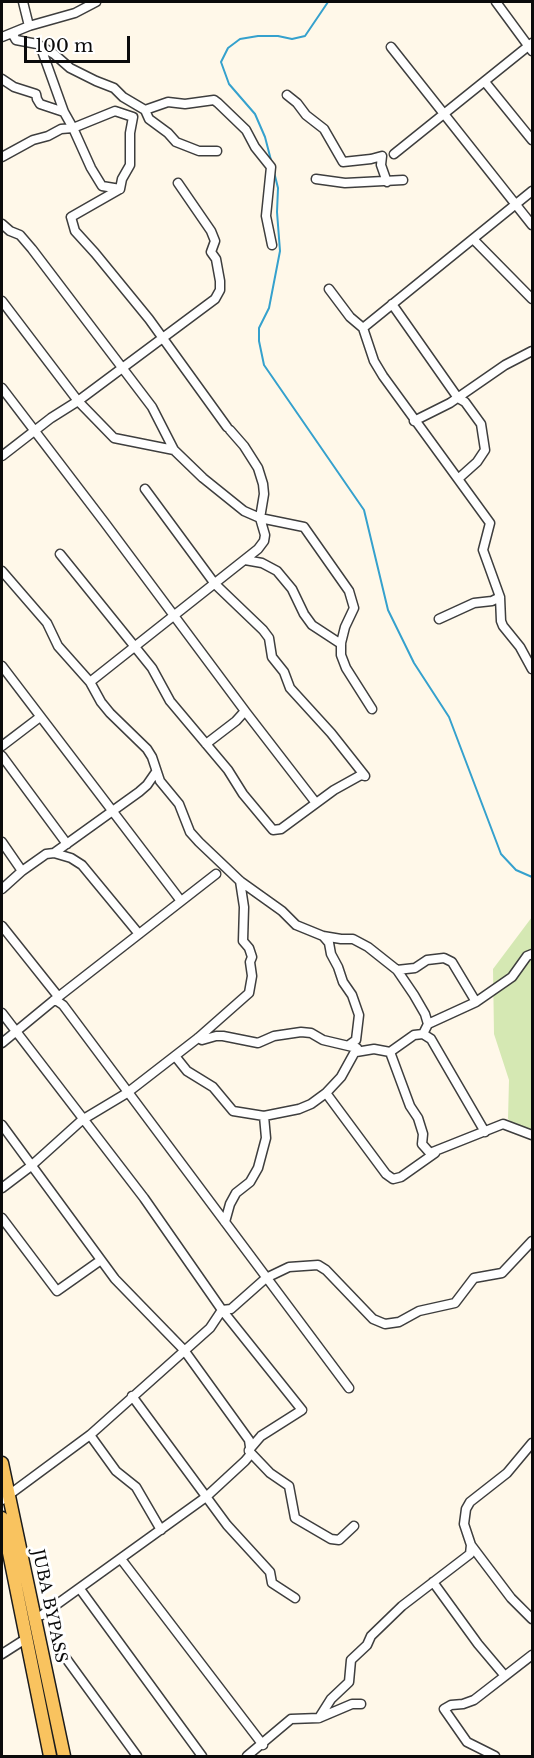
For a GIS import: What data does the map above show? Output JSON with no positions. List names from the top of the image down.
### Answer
{
  "streets": {
    "main road": ["JUBA BYPASS"]
  },
  "scale_bar": "100 m"
}
